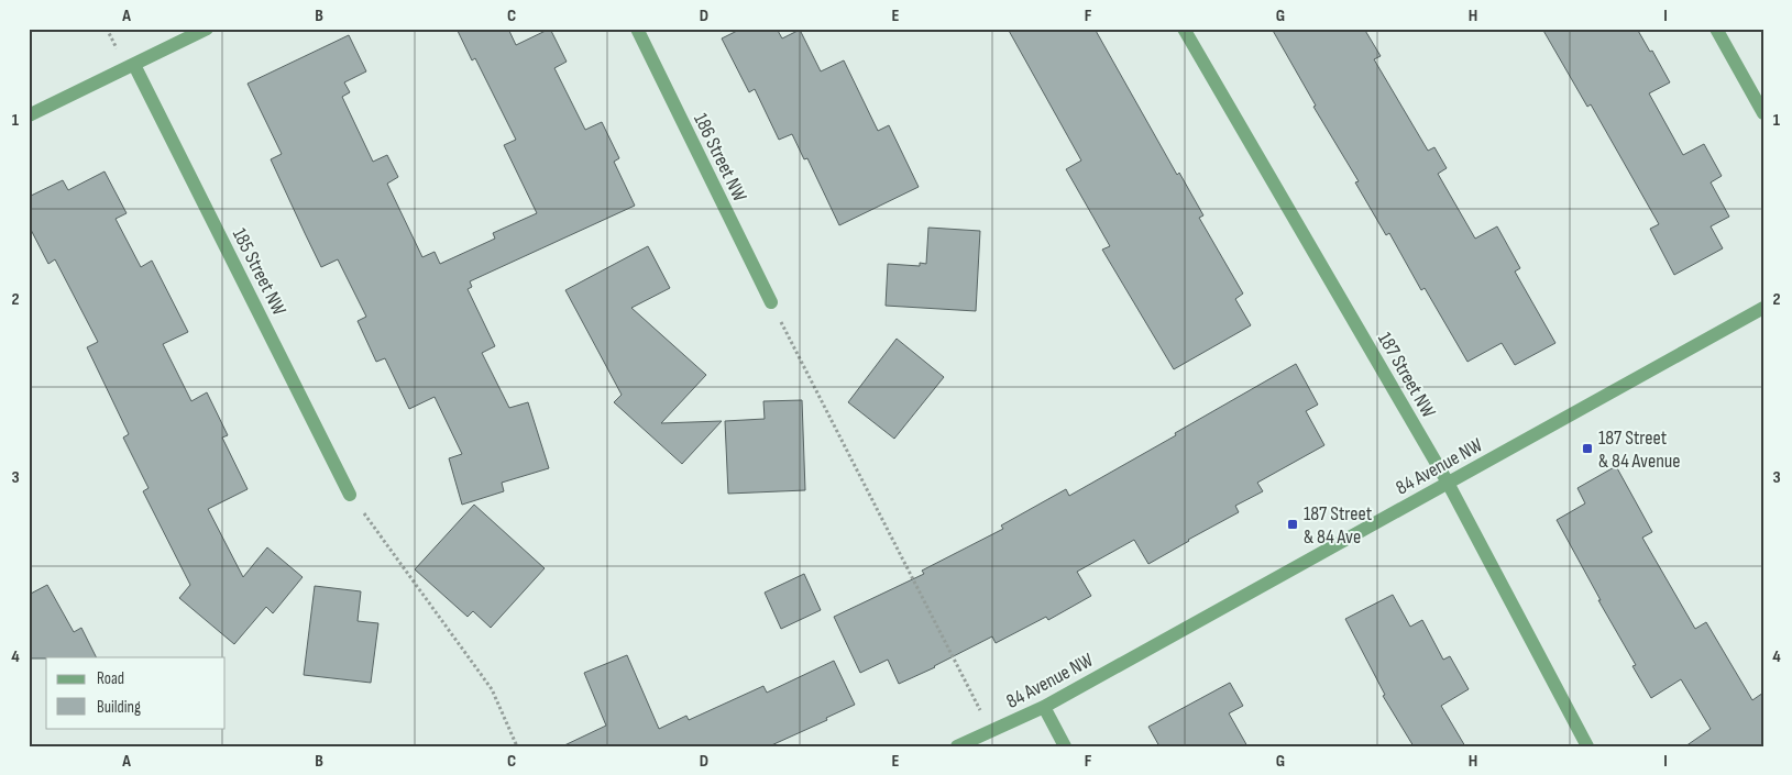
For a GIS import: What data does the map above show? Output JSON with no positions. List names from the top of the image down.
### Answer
{
  "streets": {
    "street": [
      "186 Street NW",
      "185 Street NW",
      "187 Street NW",
      "84 Avenue NW"
    ]
  },
  "crossings": [
    ["187 Street NW", "84 Avenue NW"]
  ],
  "places": {
    "transit": ["187 Street & 84 Avenue", "187 Street & 84 Ave"]
  },
  "legend": ["Road", "Building"],
  "grid": {
    "columns": [
      "A",
      "B",
      "C",
      "D",
      "E",
      "F",
      "G",
      "H",
      "I"
    ],
    "rows": [
      "1",
      "2",
      "3",
      "4"
    ]
  }
}
